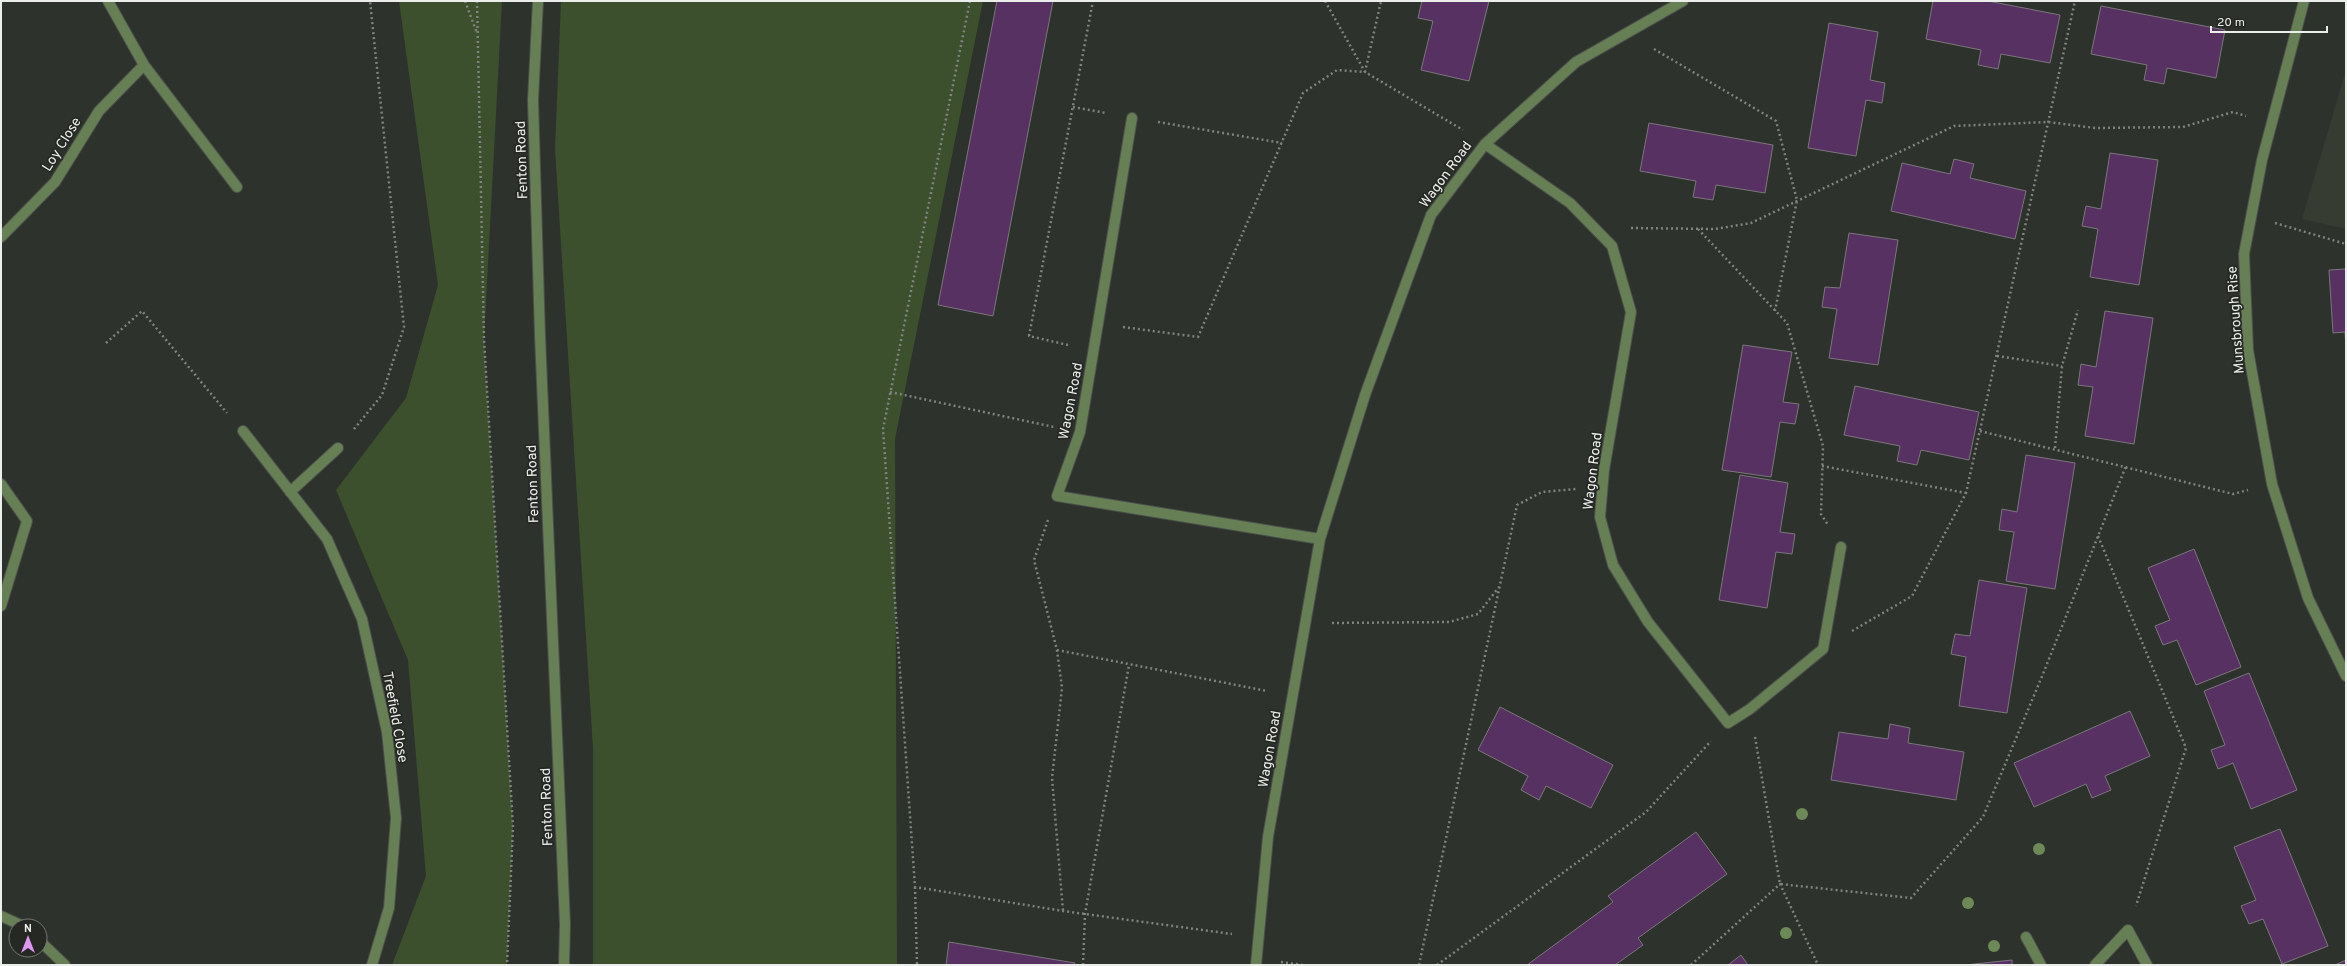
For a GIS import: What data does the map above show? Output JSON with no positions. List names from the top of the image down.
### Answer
{
  "streets": {
    "street": [
      "Loy Close",
      "Fenton Road",
      "Wagon Road",
      "Munsbrough Rise",
      "Treefield Close"
    ]
  },
  "scale_bar": "20 m",
  "north": "top"
}
